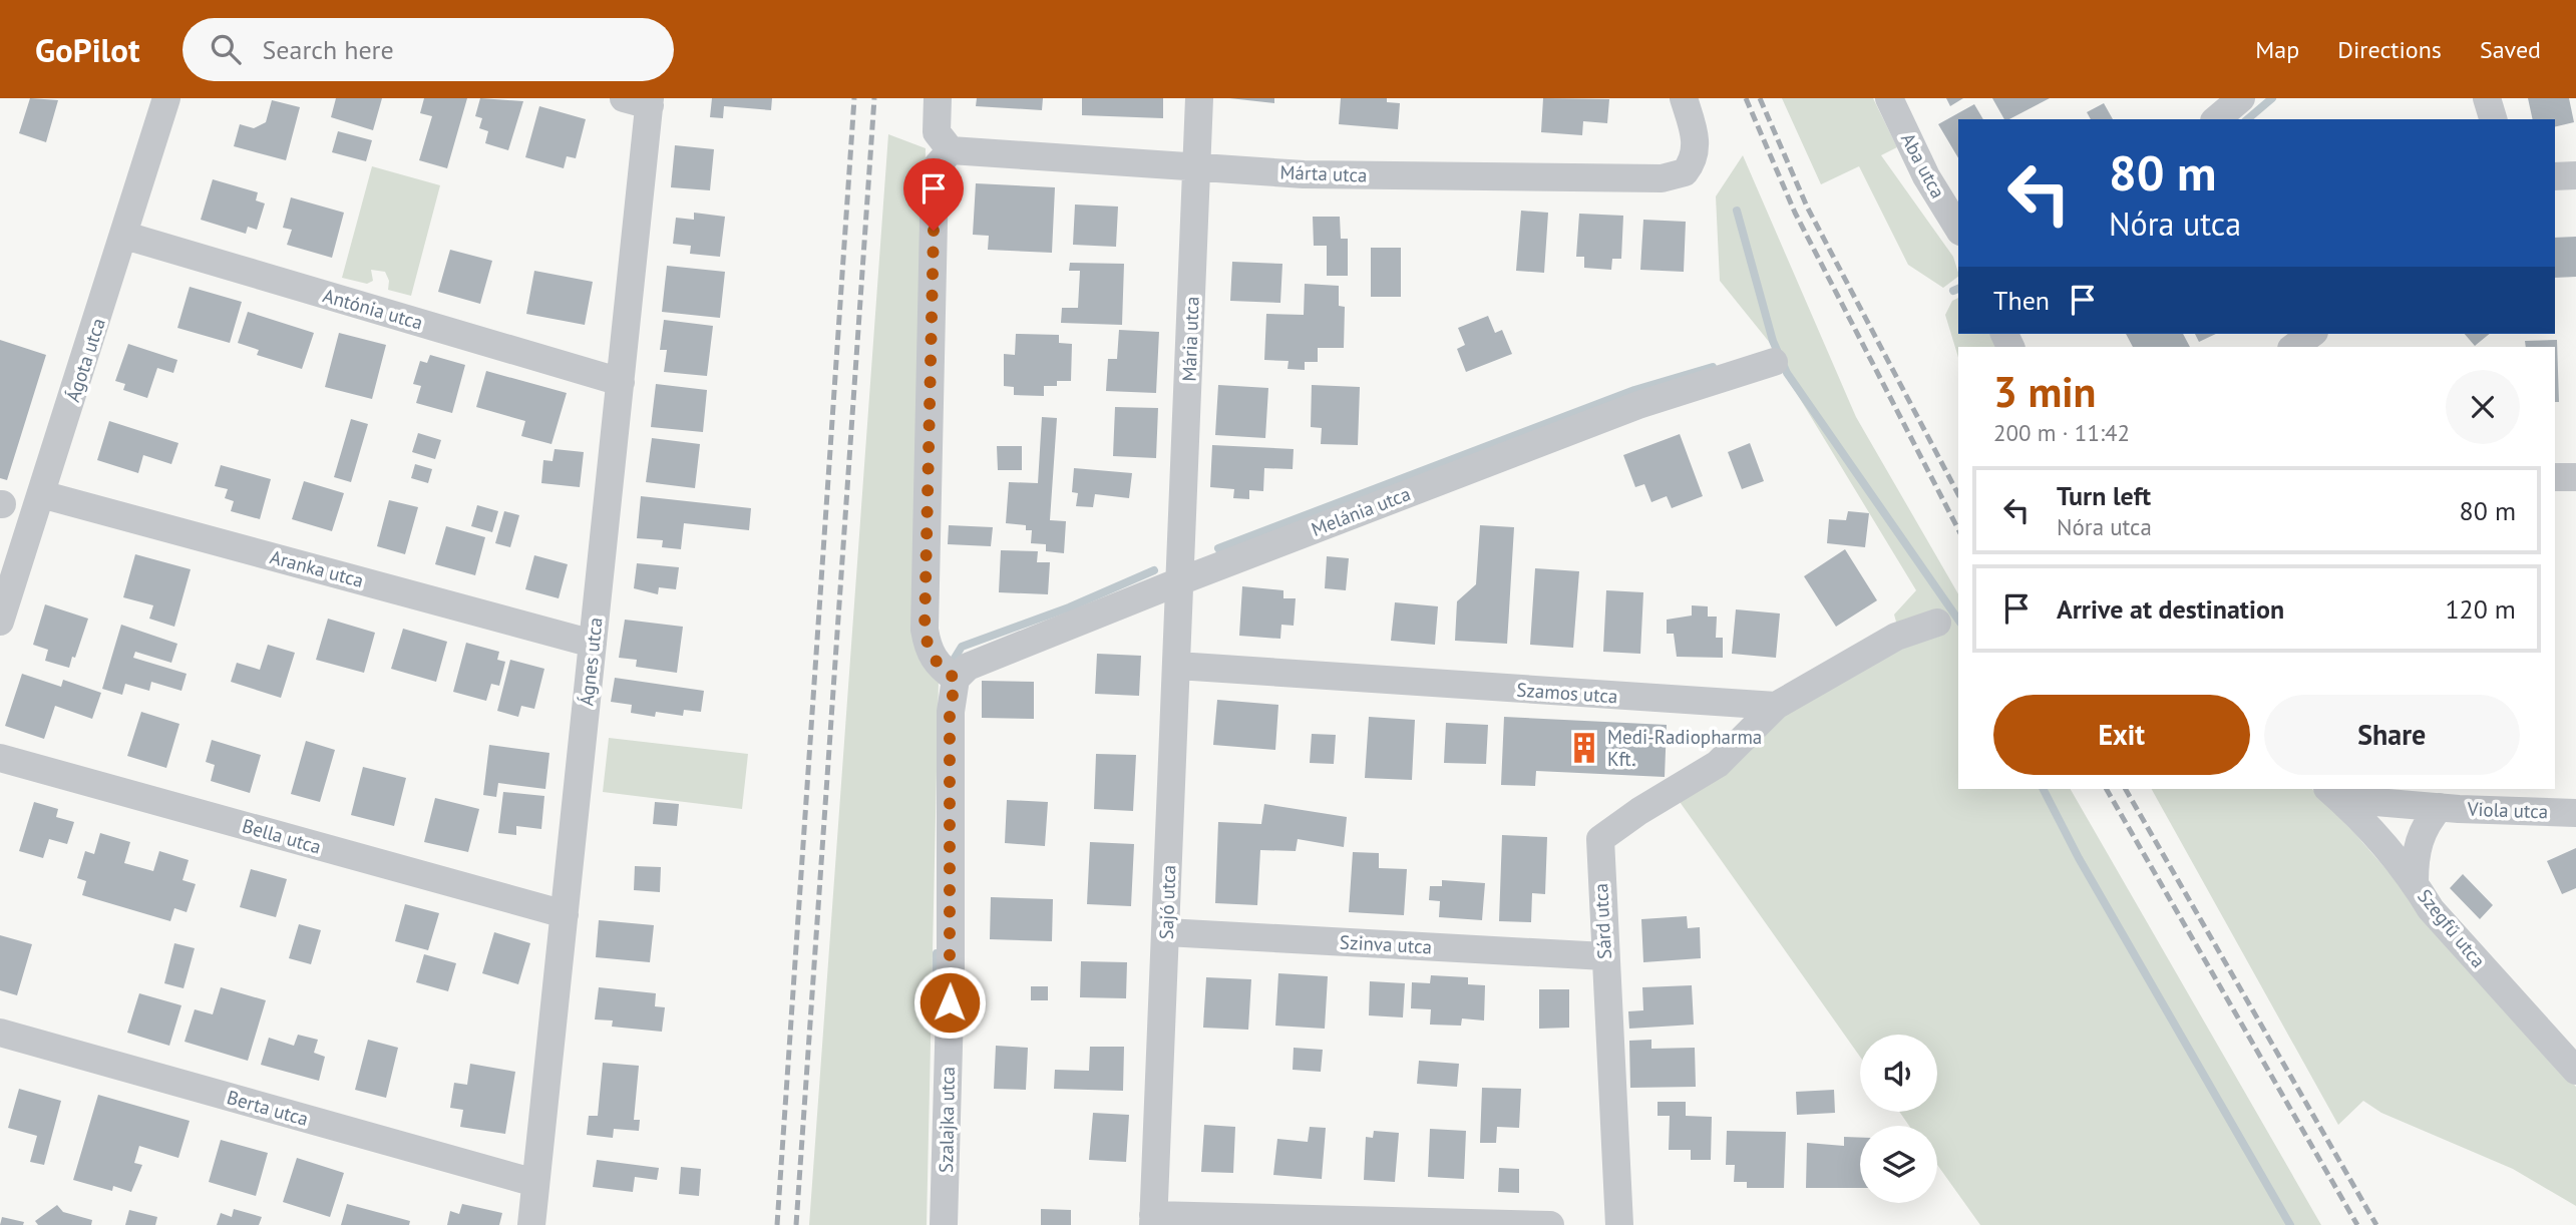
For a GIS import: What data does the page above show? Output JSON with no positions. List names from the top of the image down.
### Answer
{
  "streets": {
    "street": [
      "Aba utca",
      "Márta utca",
      "Antónia utca",
      "Mária utca",
      "Ágota utca",
      "Melánia utca",
      "Aranka utca",
      "Ágnes utca",
      "Szamos utca",
      "Viola utca",
      "Bella utca",
      "Sajó utca",
      "Sárd utca",
      "Szegfű utca",
      "Szinva utca",
      "Berta utca",
      "Szalajka utca"
    ]
  },
  "crossings": [
    ["Márta utca", "Mária utca"],
    ["Antónia utca", "Ágota utca"],
    ["Antónia utca", "Ágnes utca"],
    ["Mária utca", "Melánia utca"],
    ["Mária utca", "Sajó utca"],
    ["Ágota utca", "Aranka utca"],
    ["Melánia utca", "Sajó utca"],
    ["Melánia utca", "Szalajka utca"],
    ["Aranka utca", "Ágnes utca"],
    ["Ágnes utca", "Bella utca"],
    ["Ágnes utca", "Berta utca"],
    ["Szamos utca", "Sajó utca"],
    ["Szamos utca", "Sárd utca"],
    ["Viola utca", "Szegfű utca"],
    ["Sajó utca", "Szinva utca"],
    ["Sárd utca", "Szinva utca"]
  ],
  "places": {
    "building": ["Medi-Radiopharma Kft."]
  },
  "page": {
    "header": "GoPilot",
    "search": "Search here",
    "nav": ["Map", "Directions", "Saved"],
    "turn": ["80 m", "Nóra utca"],
    "then": "Then",
    "heading": ["3 min", "200 m · 11:42"],
    "list": [
      {
        "name": "Turn left",
        "note": "Nóra utca",
        "value": "80 m"
      },
      {
        "name": "Arrive at destination",
        "value": "120 m"
      }
    ],
    "buttons": ["Exit", "Share"]
  }
}
